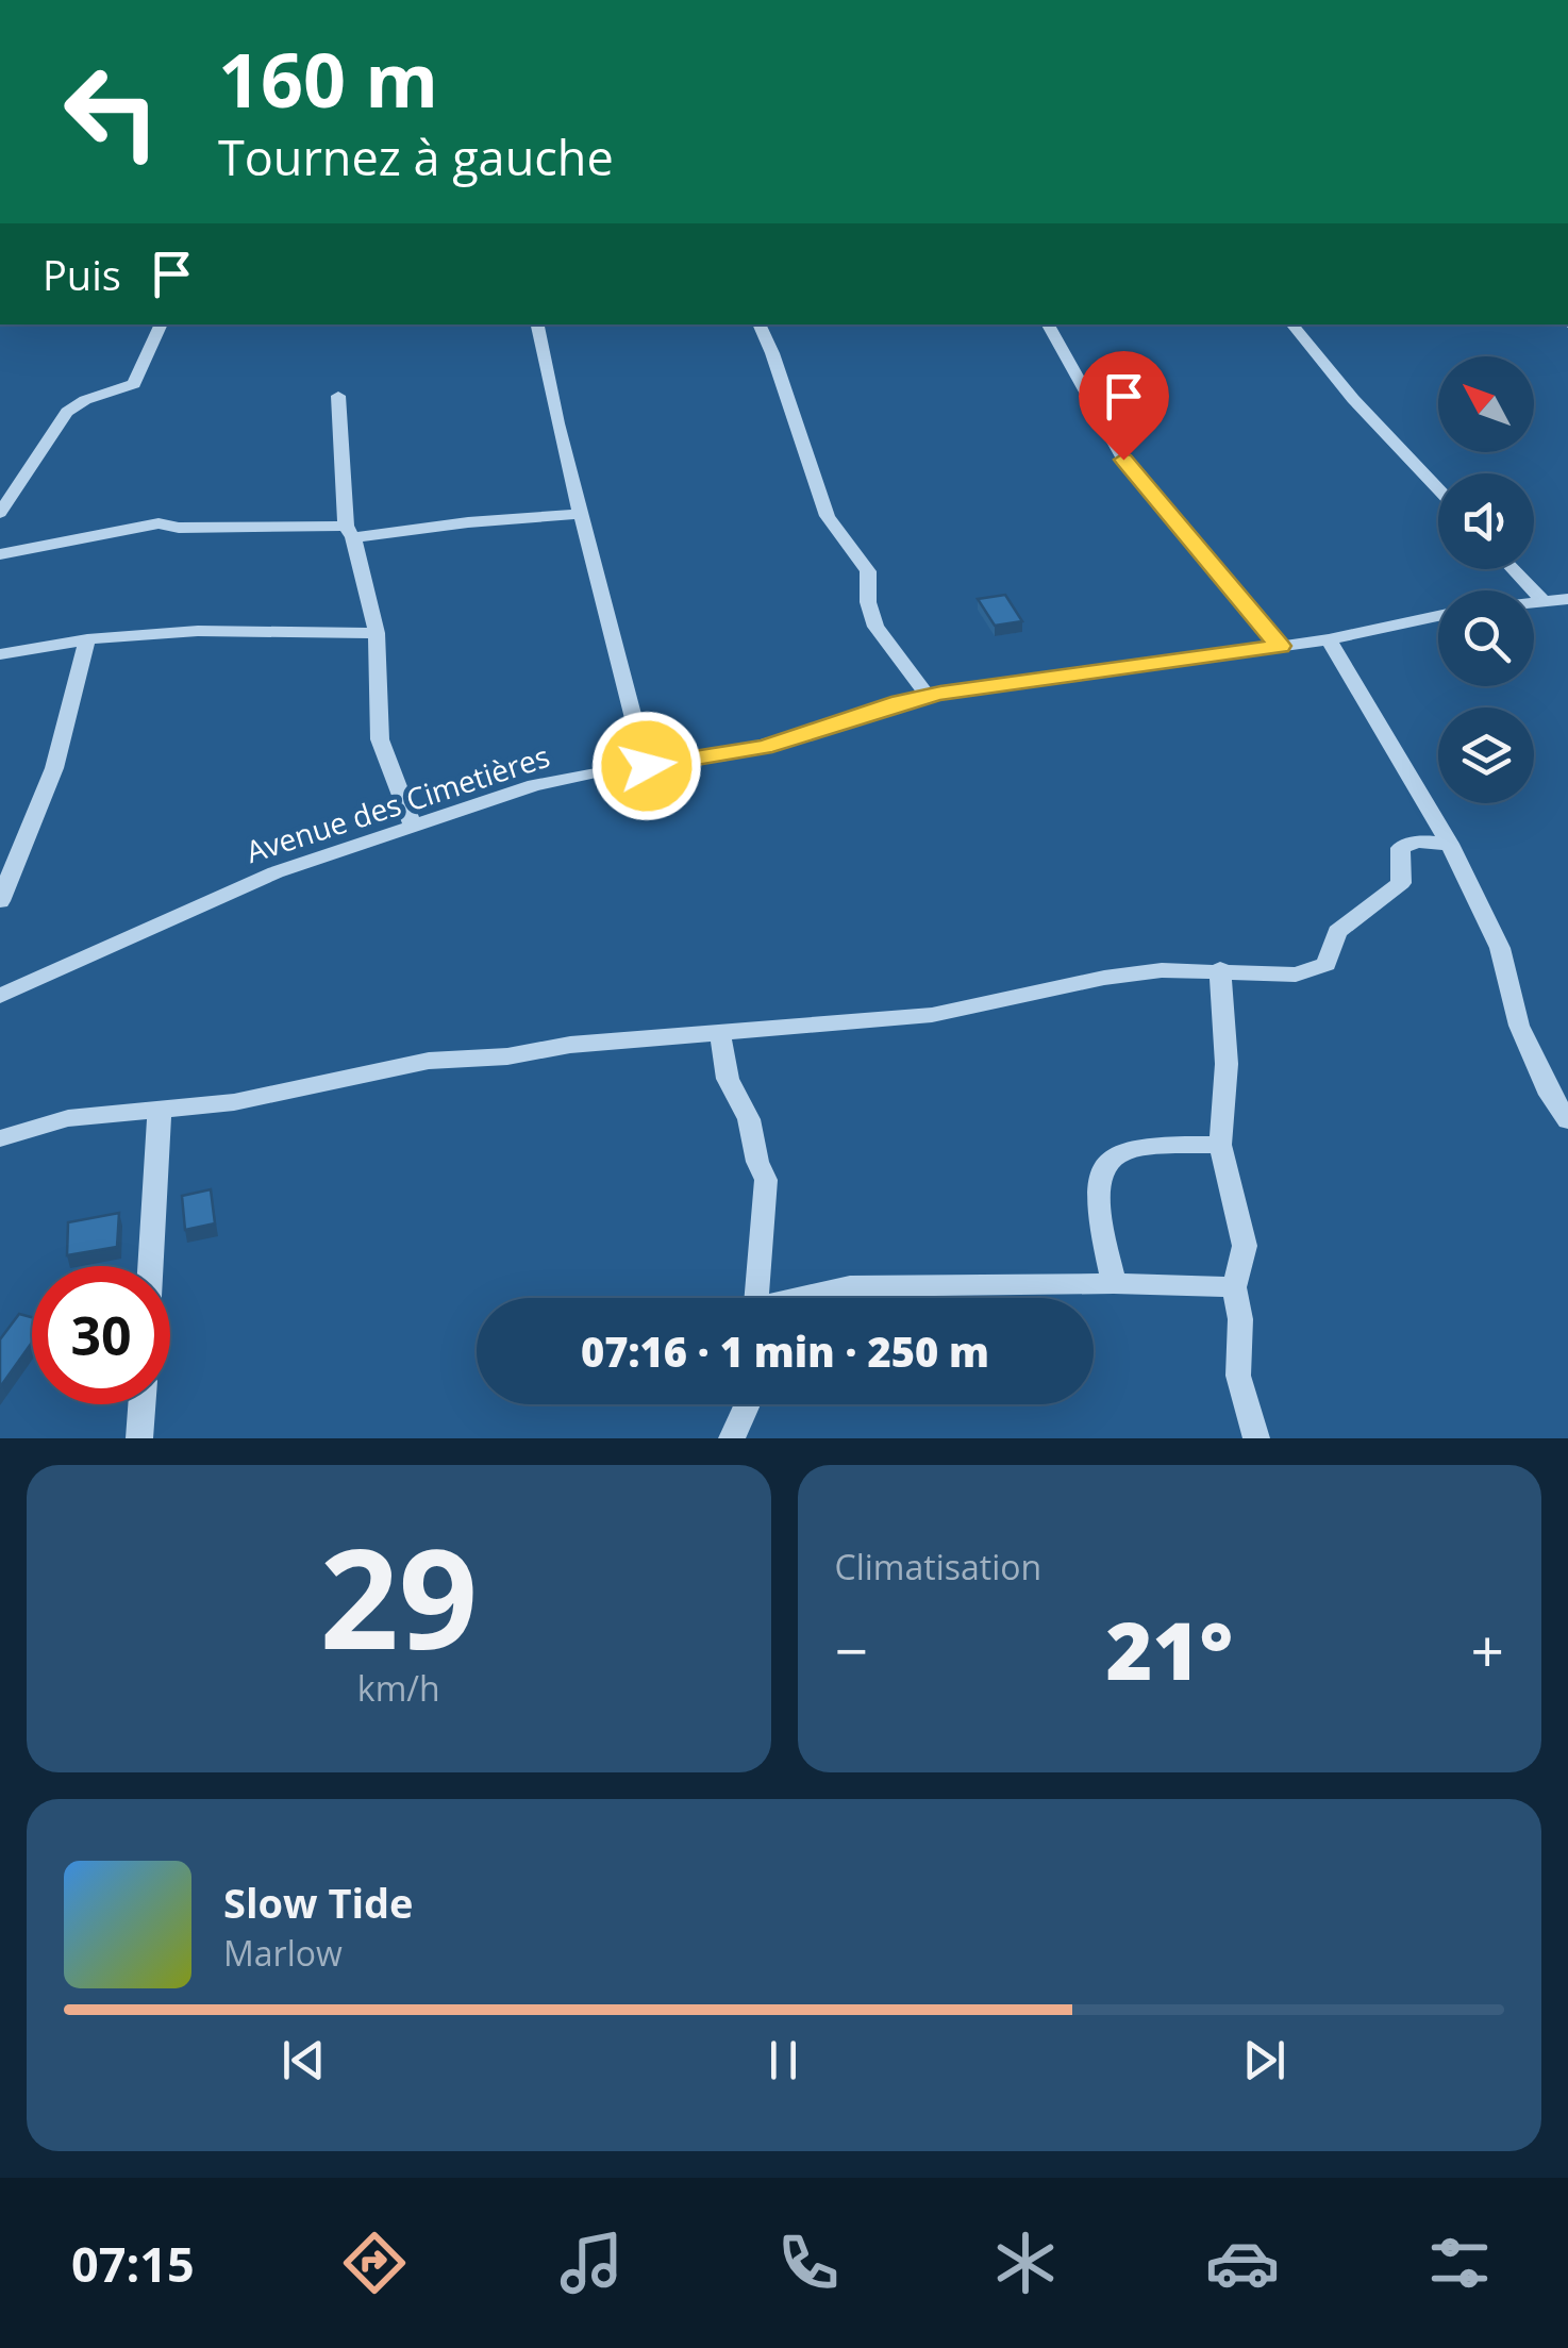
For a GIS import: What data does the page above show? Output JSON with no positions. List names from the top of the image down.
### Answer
{
  "streets": {
    "street": ["Avenue des Cimetières"]
  },
  "north": "top left",
  "page": {
    "turn": ["160 m", "Tournez à gauche"],
    "then": "Puis",
    "limit": "30",
    "trip": "07:16 · 1 min · 250 m",
    "tile": [
      ["29", "km/h"],
      "Climatisation"
    ],
    "heat": ["−", "21°", "+"],
    "song": ["Slow Tide", "Marlow"],
    "tabs": "07:15"
  }
}
